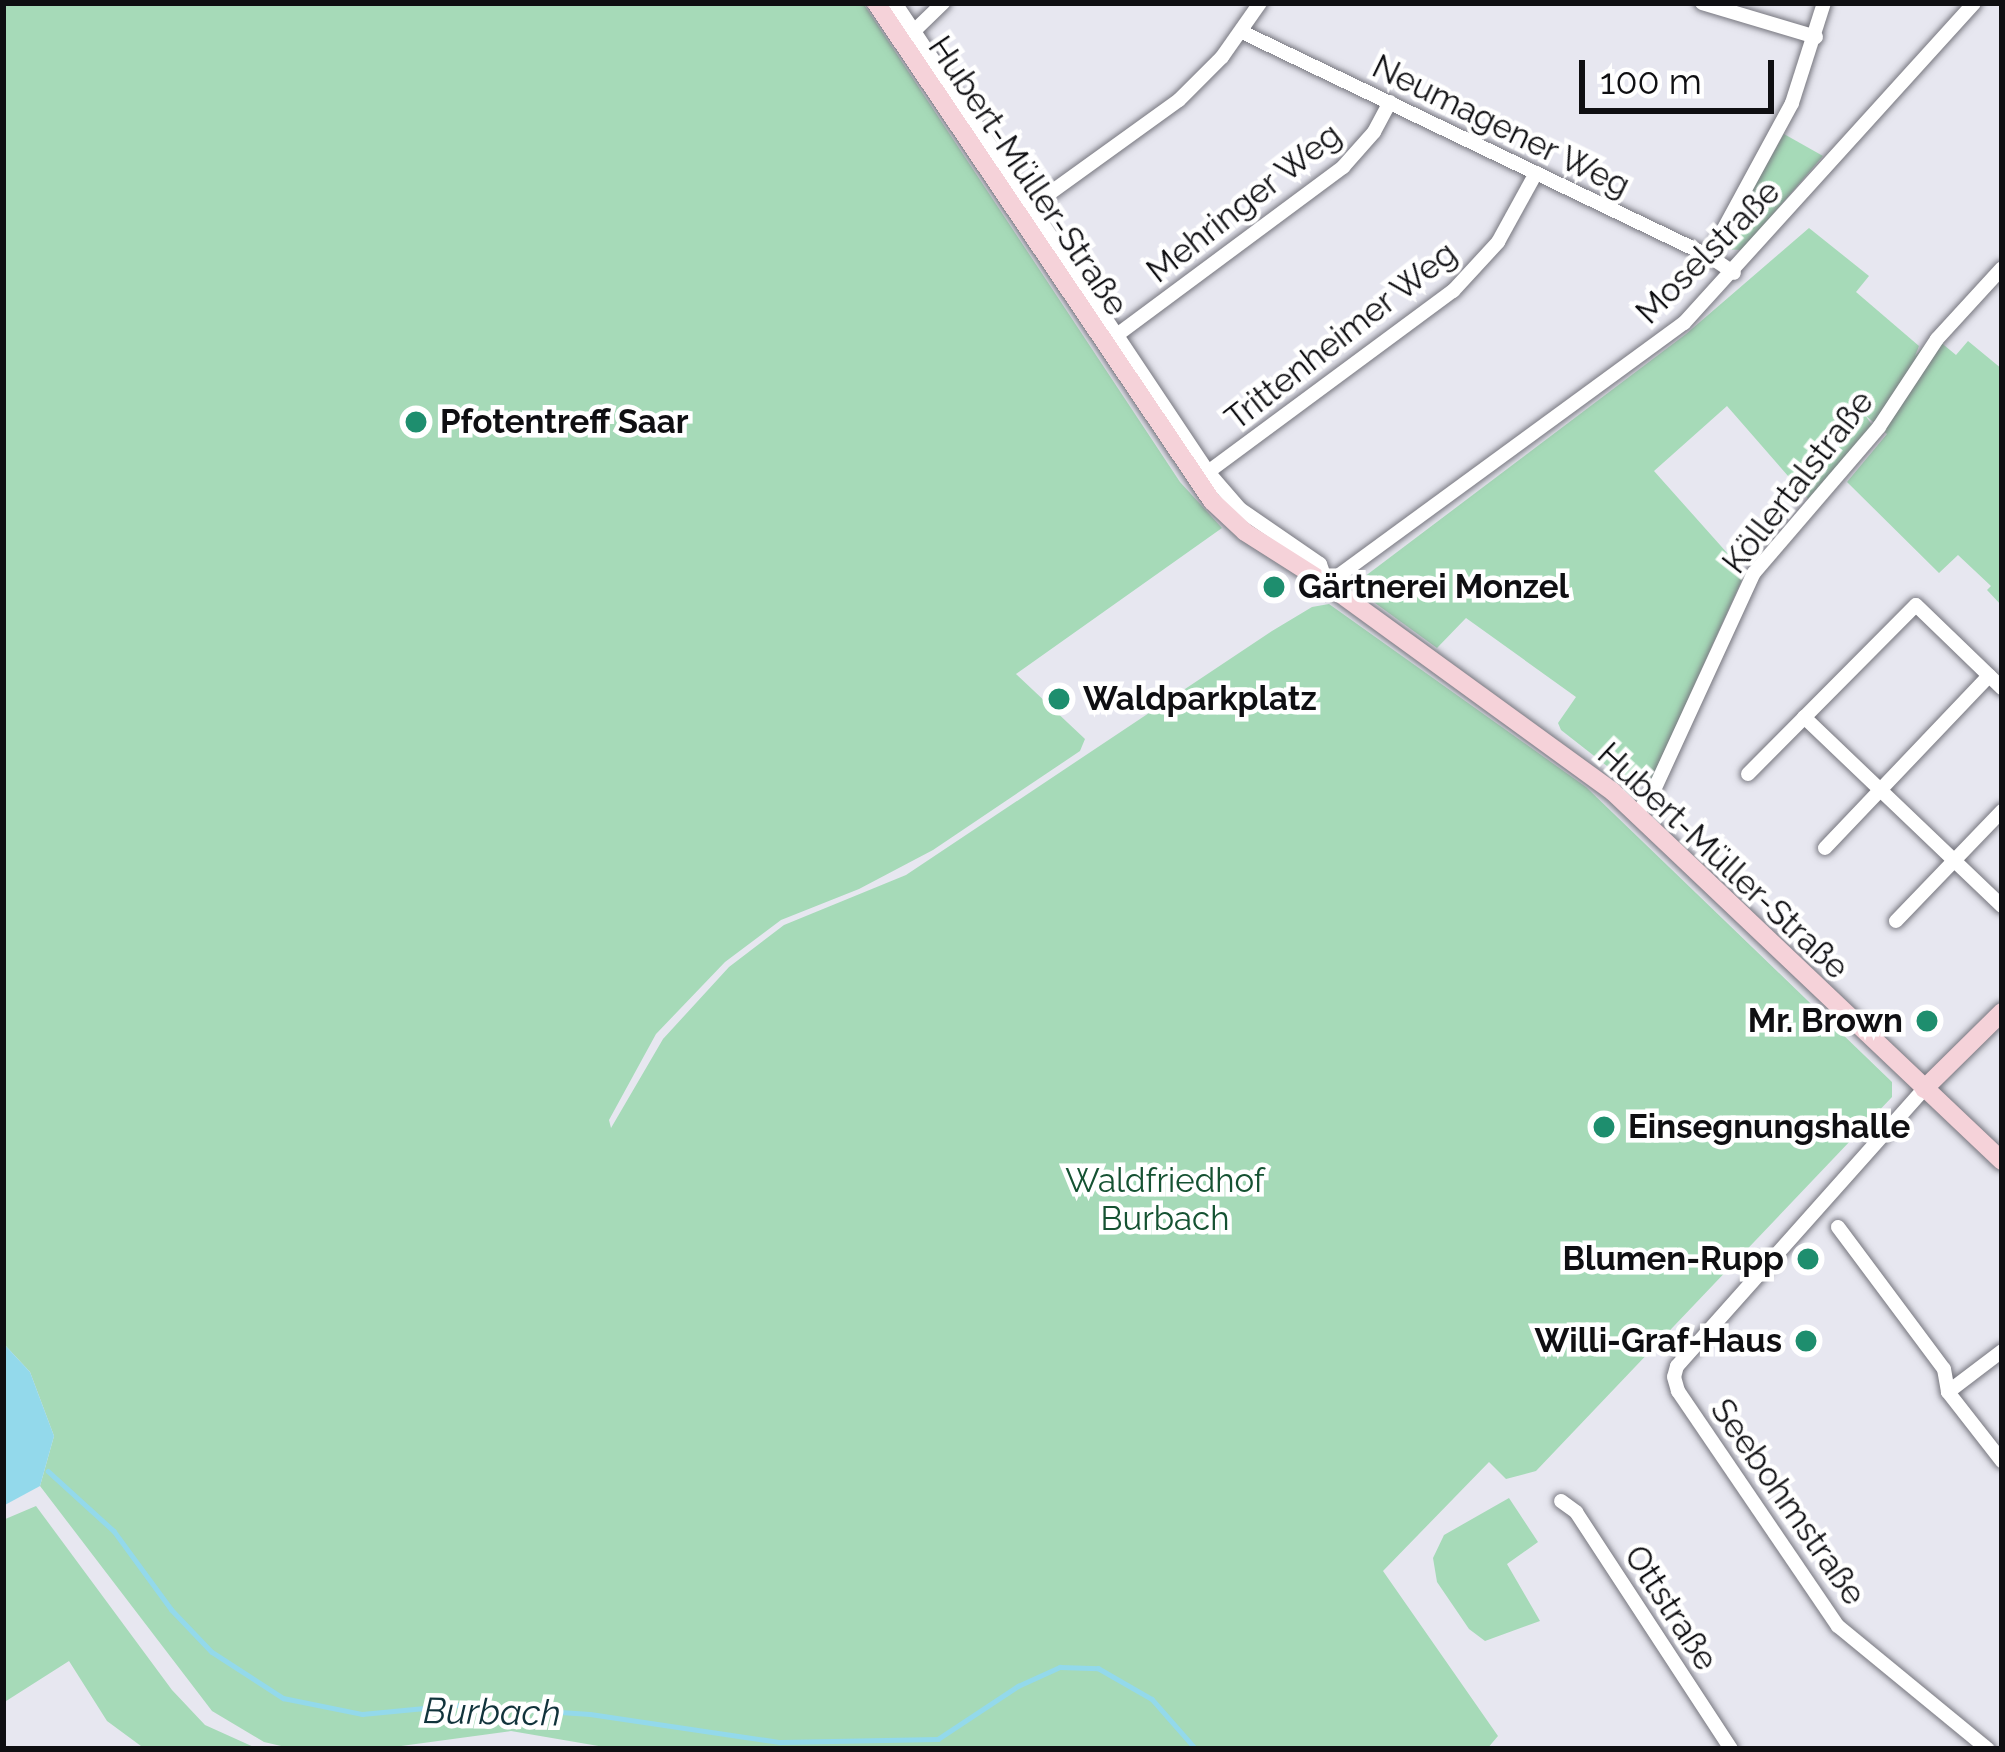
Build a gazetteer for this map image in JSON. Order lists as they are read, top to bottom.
{
  "streets": {
    "main road": ["Hubert-Müller-Straße"],
    "street": [
      "Neumagener Weg",
      "Mehringer Weg",
      "Moselstraße",
      "Trittenheimer Weg",
      "Köllertalstraße",
      "Seebohmstraße",
      "Ottstraße"
    ]
  },
  "crossings": [
    ["Neumagener Weg", "Mehringer Weg"],
    ["Neumagener Weg", "Moselstraße"],
    ["Neumagener Weg", "Trittenheimer Weg"],
    ["Hubert-Müller-Straße", "Mehringer Weg"],
    ["Hubert-Müller-Straße", "Moselstraße"],
    ["Hubert-Müller-Straße", "Trittenheimer Weg"],
    ["Hubert-Müller-Straße", "Köllertalstraße"],
    ["Hubert-Müller-Straße", "Seebohmstraße"]
  ],
  "water": ["Burbach"],
  "parks": ["Waldfriedhof Burbach"],
  "places": [
    "Pfotentreff Saar",
    "Gärtnerei Monzel",
    "Waldparkplatz",
    "Mr. Brown",
    "Einsegnungshalle",
    "Blumen-Rupp",
    "Willi-Graf-Haus"
  ],
  "scale_bar": "100 m"
}
